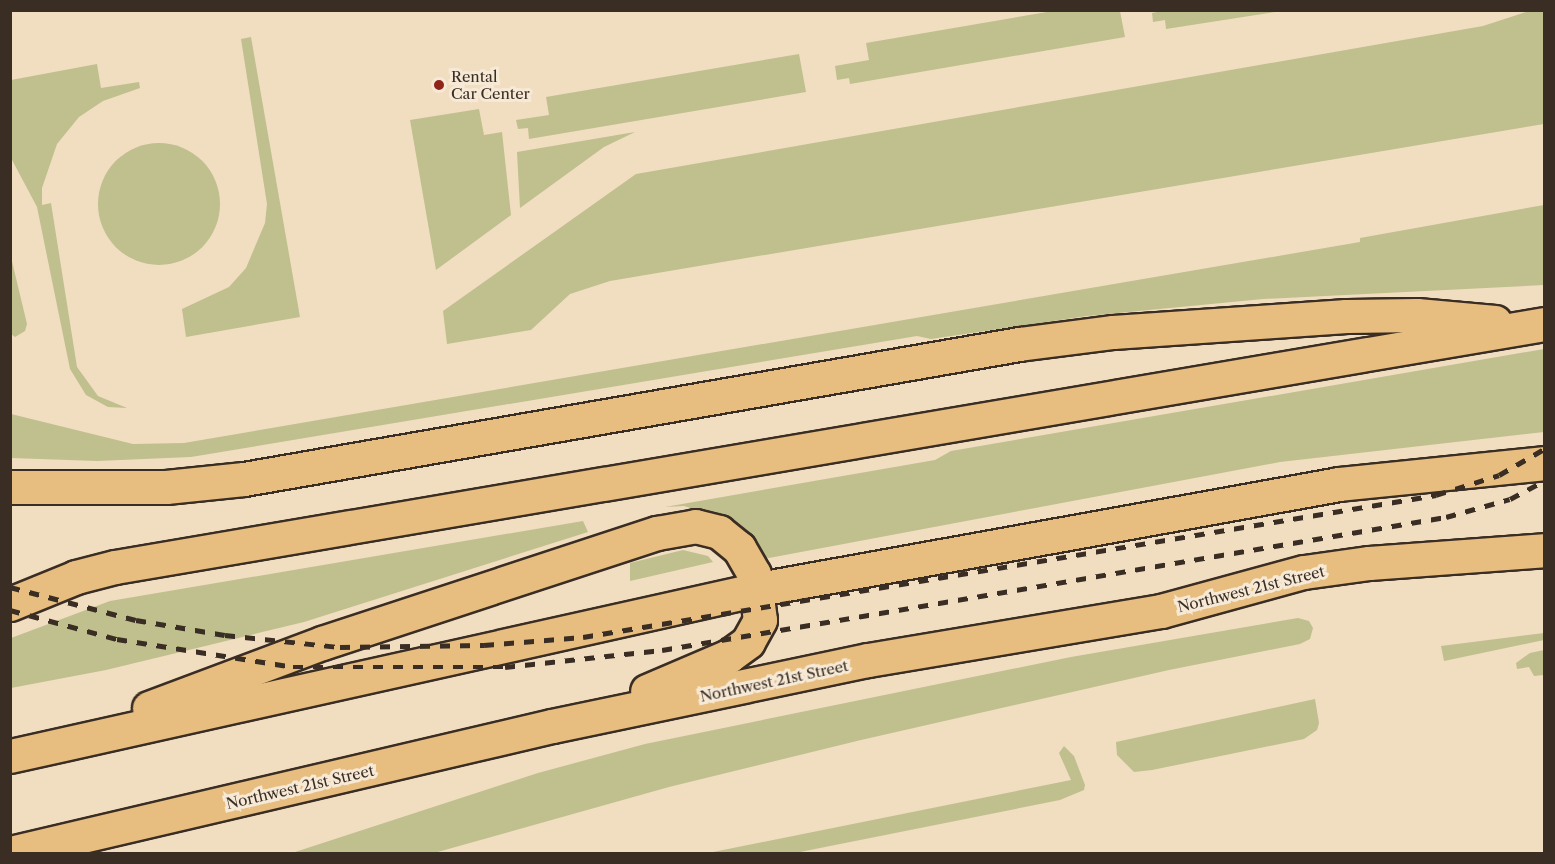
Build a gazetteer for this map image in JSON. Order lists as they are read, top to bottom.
{
  "streets": {
    "main road": ["Northwest 21st Street"]
  },
  "places": ["Rental Car Center"]
}
